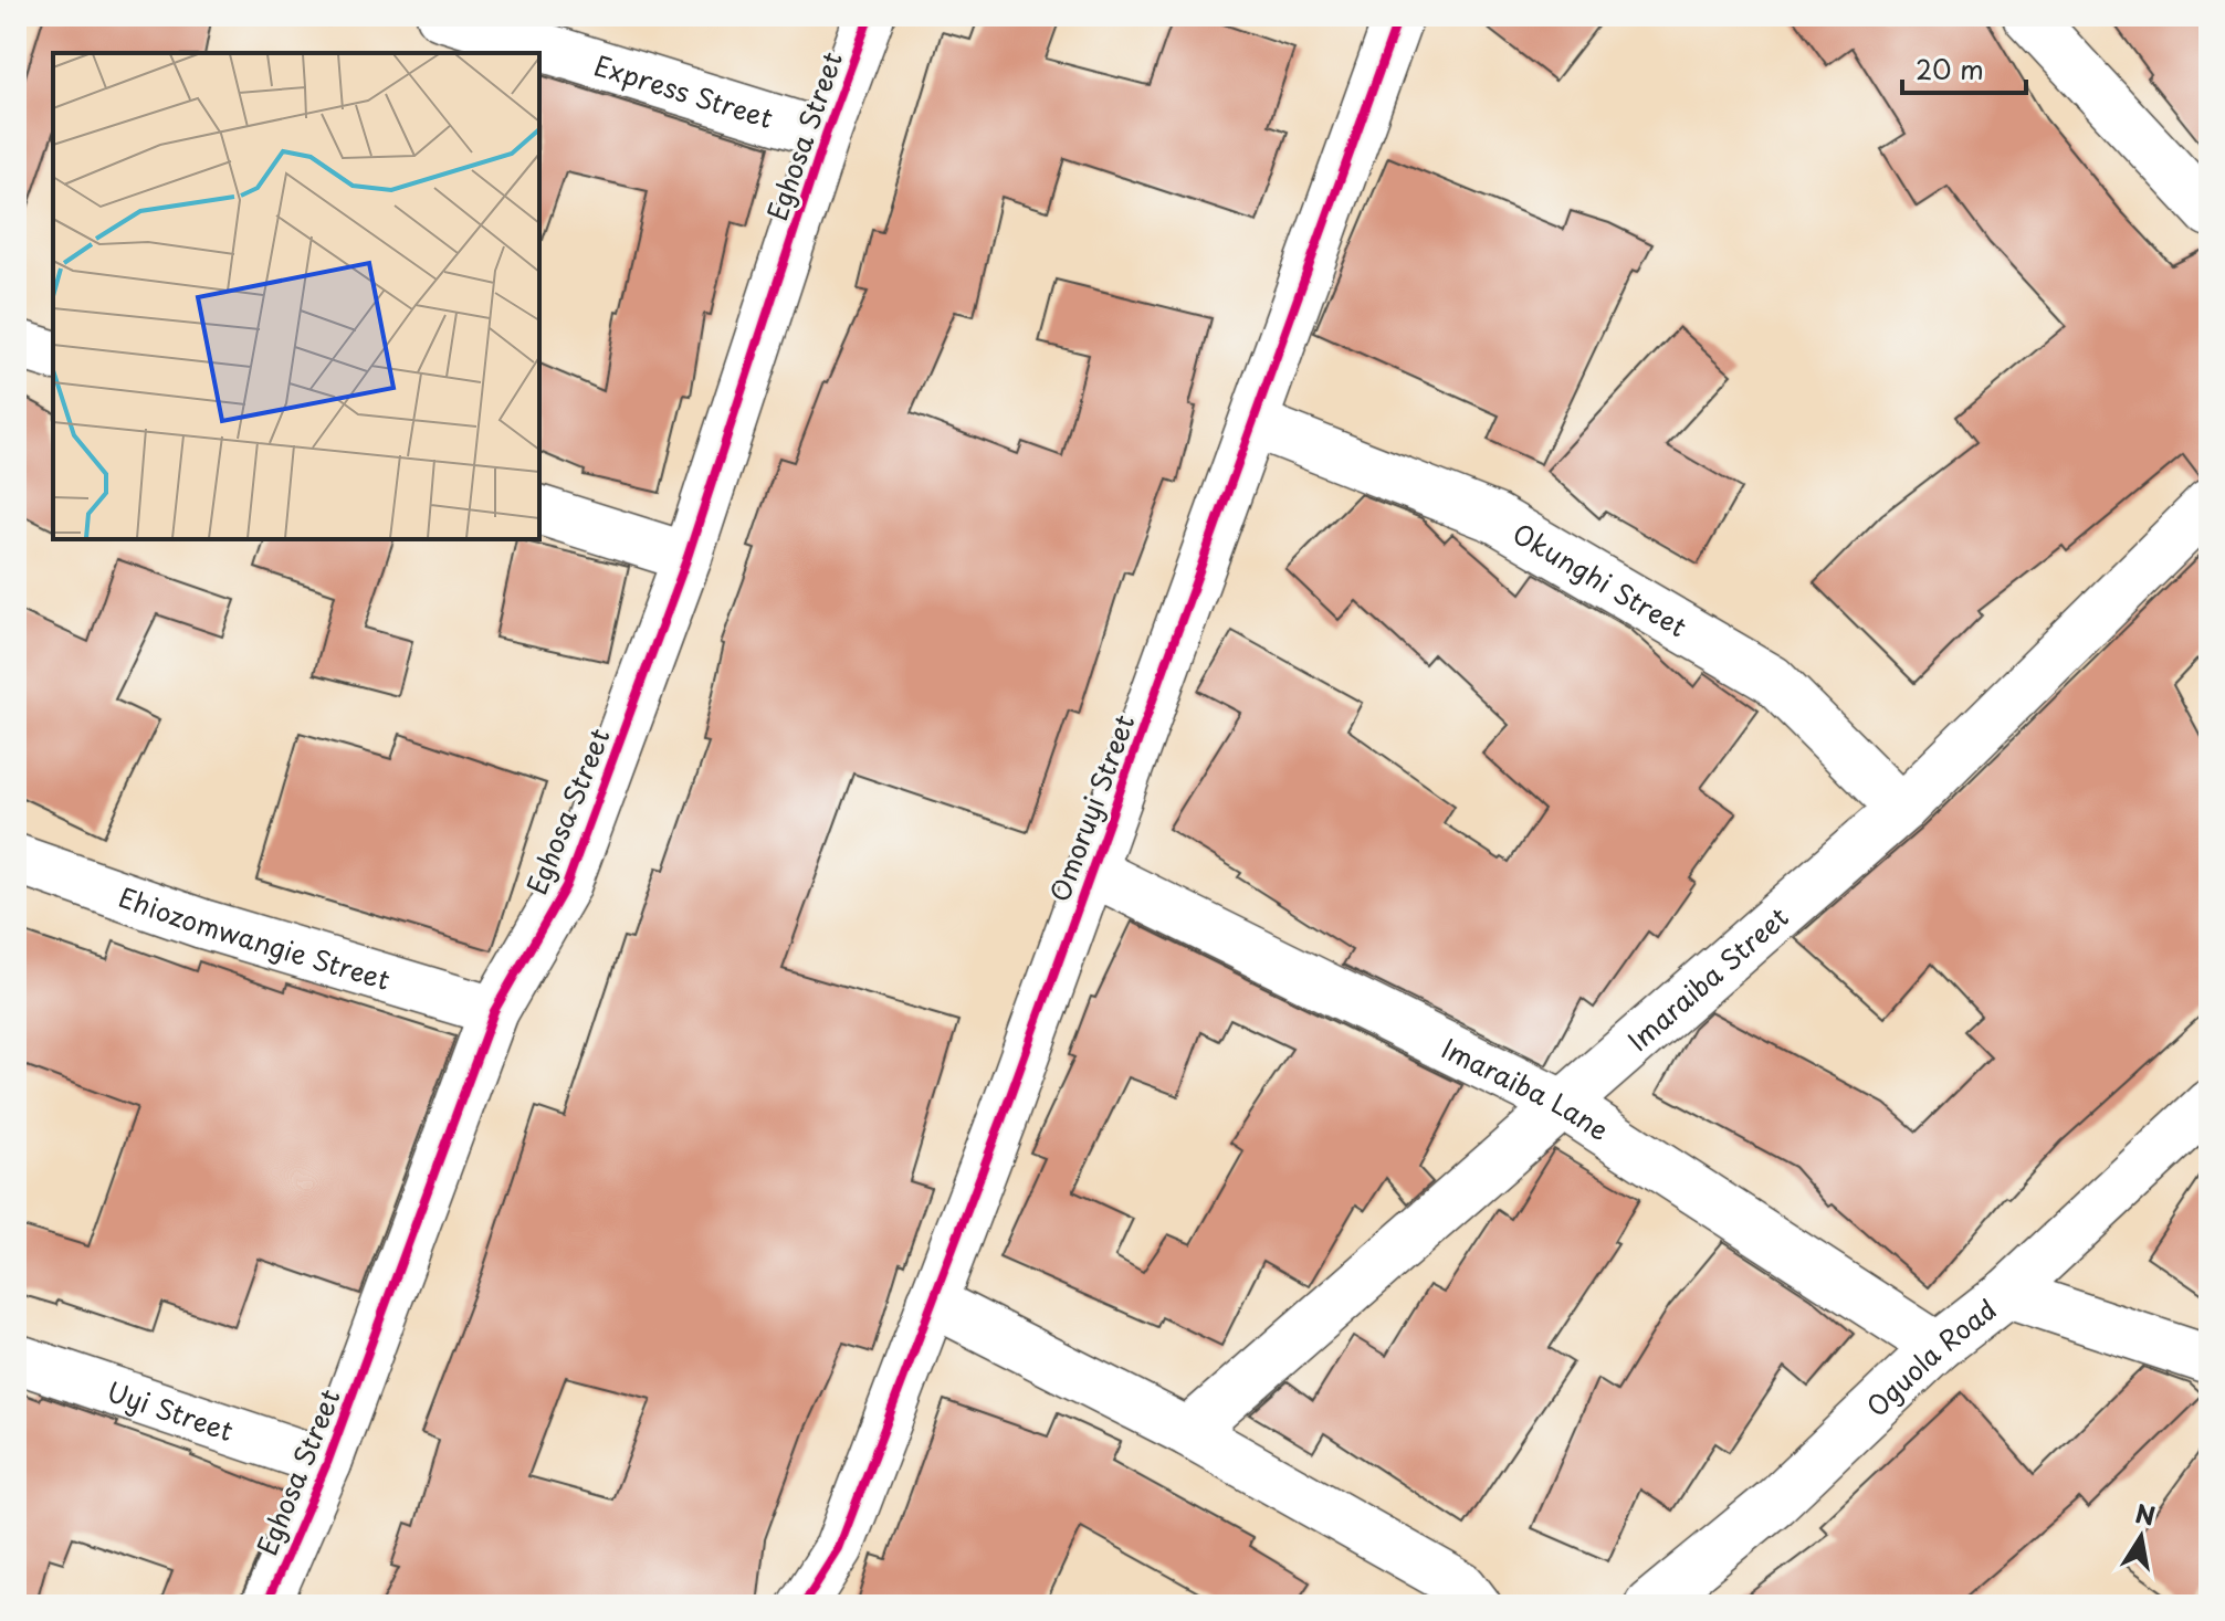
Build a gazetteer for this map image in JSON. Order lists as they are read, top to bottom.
{
  "streets": {
    "street": [
      "Express Street",
      "Eghosa Street",
      "Okunghi Street",
      "Omoruyi Street",
      "Ehiozomwangie Street",
      "Imaraiba Street",
      "Imaraiba Lane",
      "Oguola Road",
      "Uyi Street"
    ]
  },
  "crossings": [
    ["Express Street", "Eghosa Street"],
    ["Eghosa Street", "Ehiozomwangie Street"],
    ["Eghosa Street", "Uyi Street"],
    ["Okunghi Street", "Omoruyi Street"],
    ["Okunghi Street", "Imaraiba Street"],
    ["Omoruyi Street", "Imaraiba Lane"],
    ["Imaraiba Street", "Imaraiba Lane"],
    ["Imaraiba Lane", "Oguola Road"]
  ],
  "scale_bar": "20 m",
  "north": "top"
}
